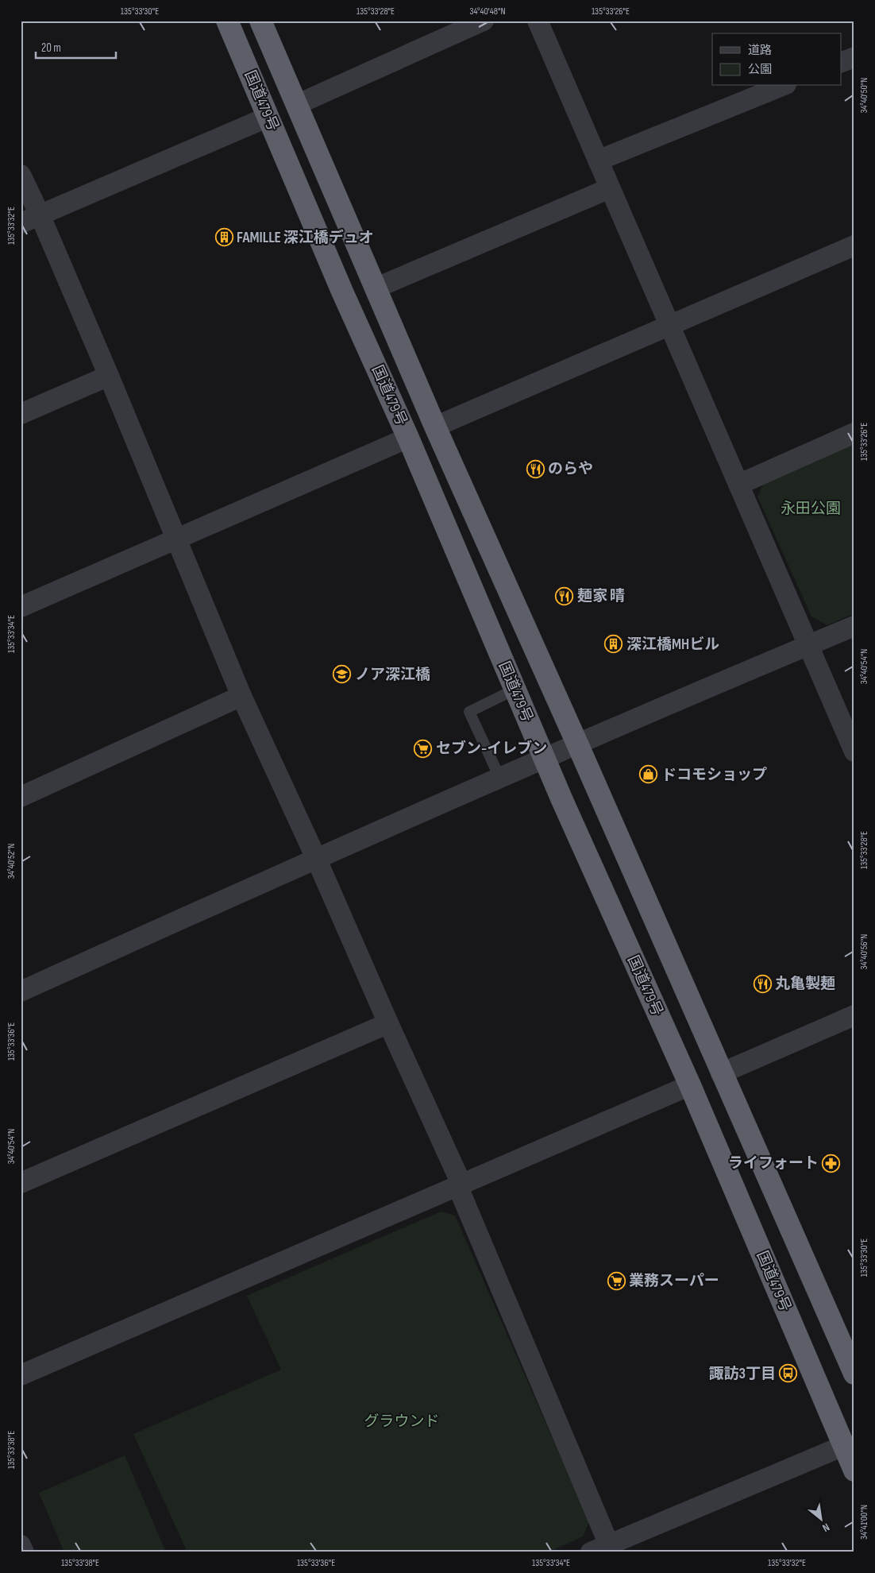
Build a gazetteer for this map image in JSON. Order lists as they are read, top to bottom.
{
  "streets": {
    "highway": ["国道479号"]
  },
  "parks": ["永田公園", "グラウンド"],
  "places": {
    "building": ["FAMILLE 深江橋デュオ", "深江橋MHビル"],
    "restaurant": ["のらや", "麺家 晴", "丸亀製麺"],
    "school or university": ["ノア深江橋"],
    "supermarket": ["セブン-イレブン", "業務スーパー"],
    "shop": ["ドコモショップ"],
    "pharmacy": ["ライフォート"],
    "bus stop": ["諏訪3丁目"]
  },
  "legend": ["道路", "公園"],
  "scale_bar": "20 m",
  "north": "bottom right",
  "coordinates": [
    "135°33'30\"E",
    "135°33'28\"E",
    "34°40'48\"N",
    "135°33'26\"E",
    "34°40'50\"N",
    "135°33'32\"E",
    "135°33'34\"E",
    "34°40'54\"N",
    "34°40'52\"N",
    "34°40'56\"N",
    "135°33'36\"E",
    "135°33'38\"E",
    "34°41'00\"N"
  ]
}
